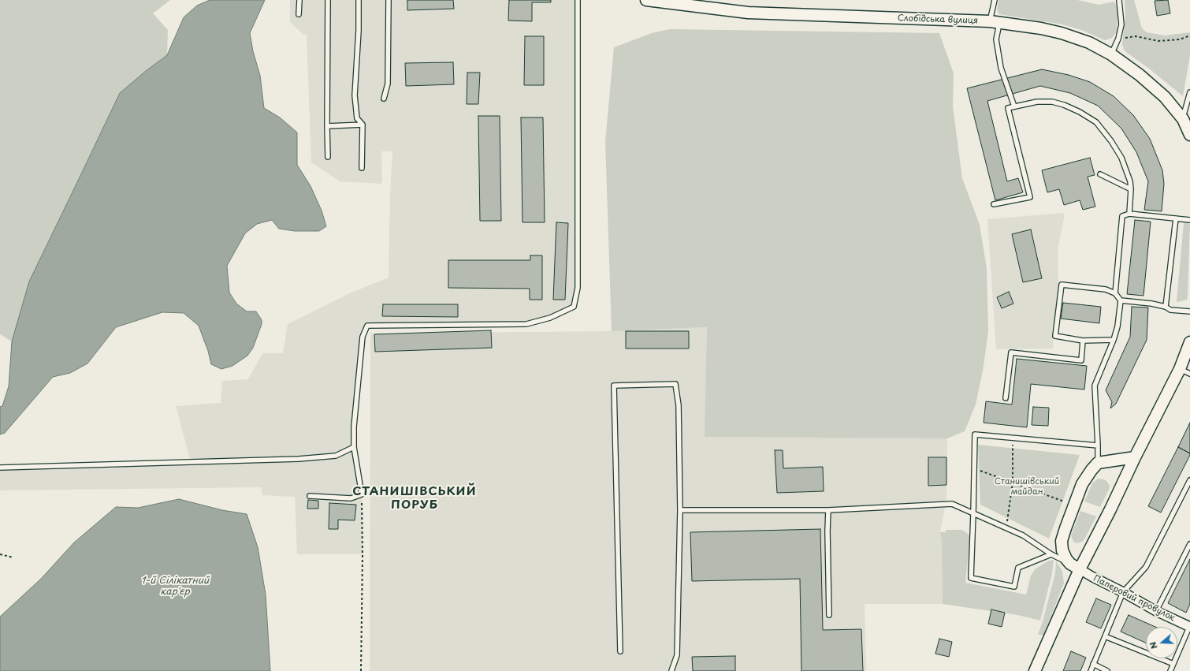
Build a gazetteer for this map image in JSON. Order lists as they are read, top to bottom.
{
  "streets": {
    "street": ["Слобідська вулиця", "Паперовий провулок"]
  },
  "districts": ["СТАНИШІВСЬКИЙ ПОРУБ"],
  "water": ["1-й Сілікатний кар'єр"],
  "parks": ["Станишівський майдан"],
  "north": "left"
}
